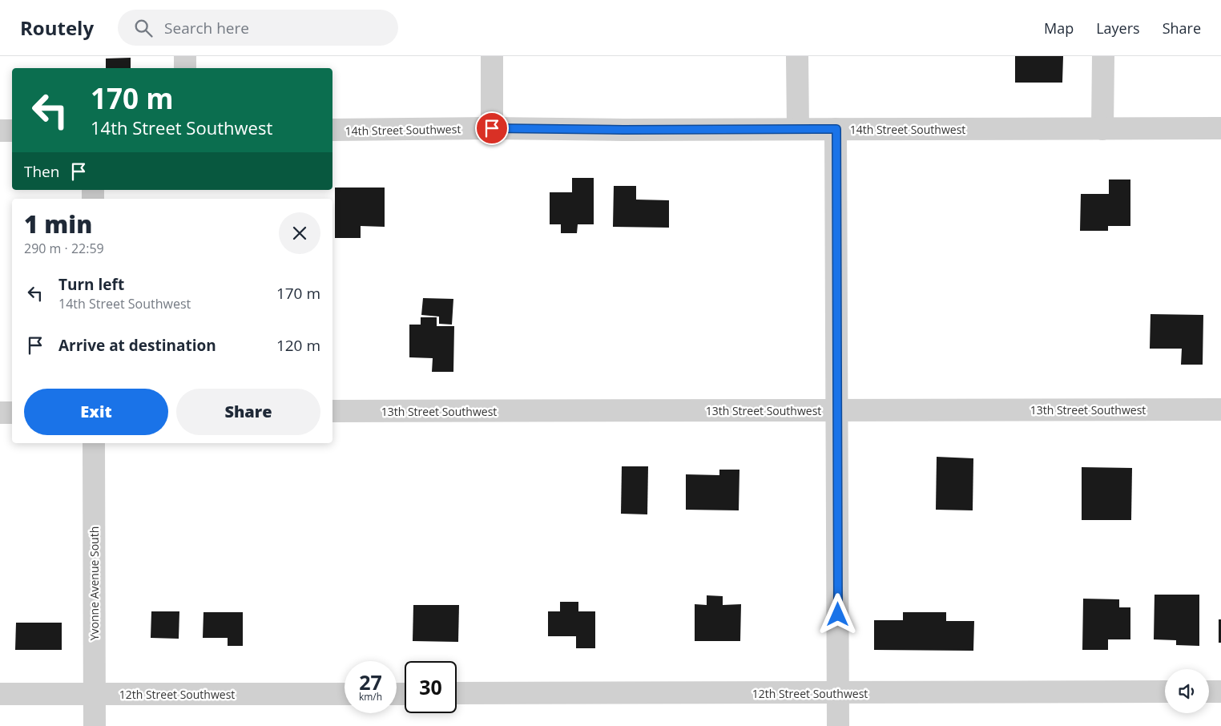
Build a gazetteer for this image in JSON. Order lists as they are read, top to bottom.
{
  "streets": {
    "street": [
      "14th Street Southwest",
      "13th Street Southwest",
      "Yvonne Avenue South",
      "12th Street Southwest"
    ]
  },
  "crossings": [
    ["Yvonne Avenue South", "12th Street Southwest"]
  ],
  "page": {
    "header": "Routely",
    "search": "Search here",
    "nav": ["Map", "Layers", "Share"],
    "turn": ["170 m", "14th Street Southwest"],
    "then": "Then",
    "heading": ["1 min", "290 m · 22:59"],
    "list": [
      {
        "name": "Turn left",
        "note": "14th Street Southwest",
        "value": "170 m"
      },
      {
        "name": "Arrive at destination",
        "value": "120 m"
      }
    ],
    "buttons": ["Exit", "Share"],
    "speed": "27 km/h",
    "limit": "30"
  }
}
